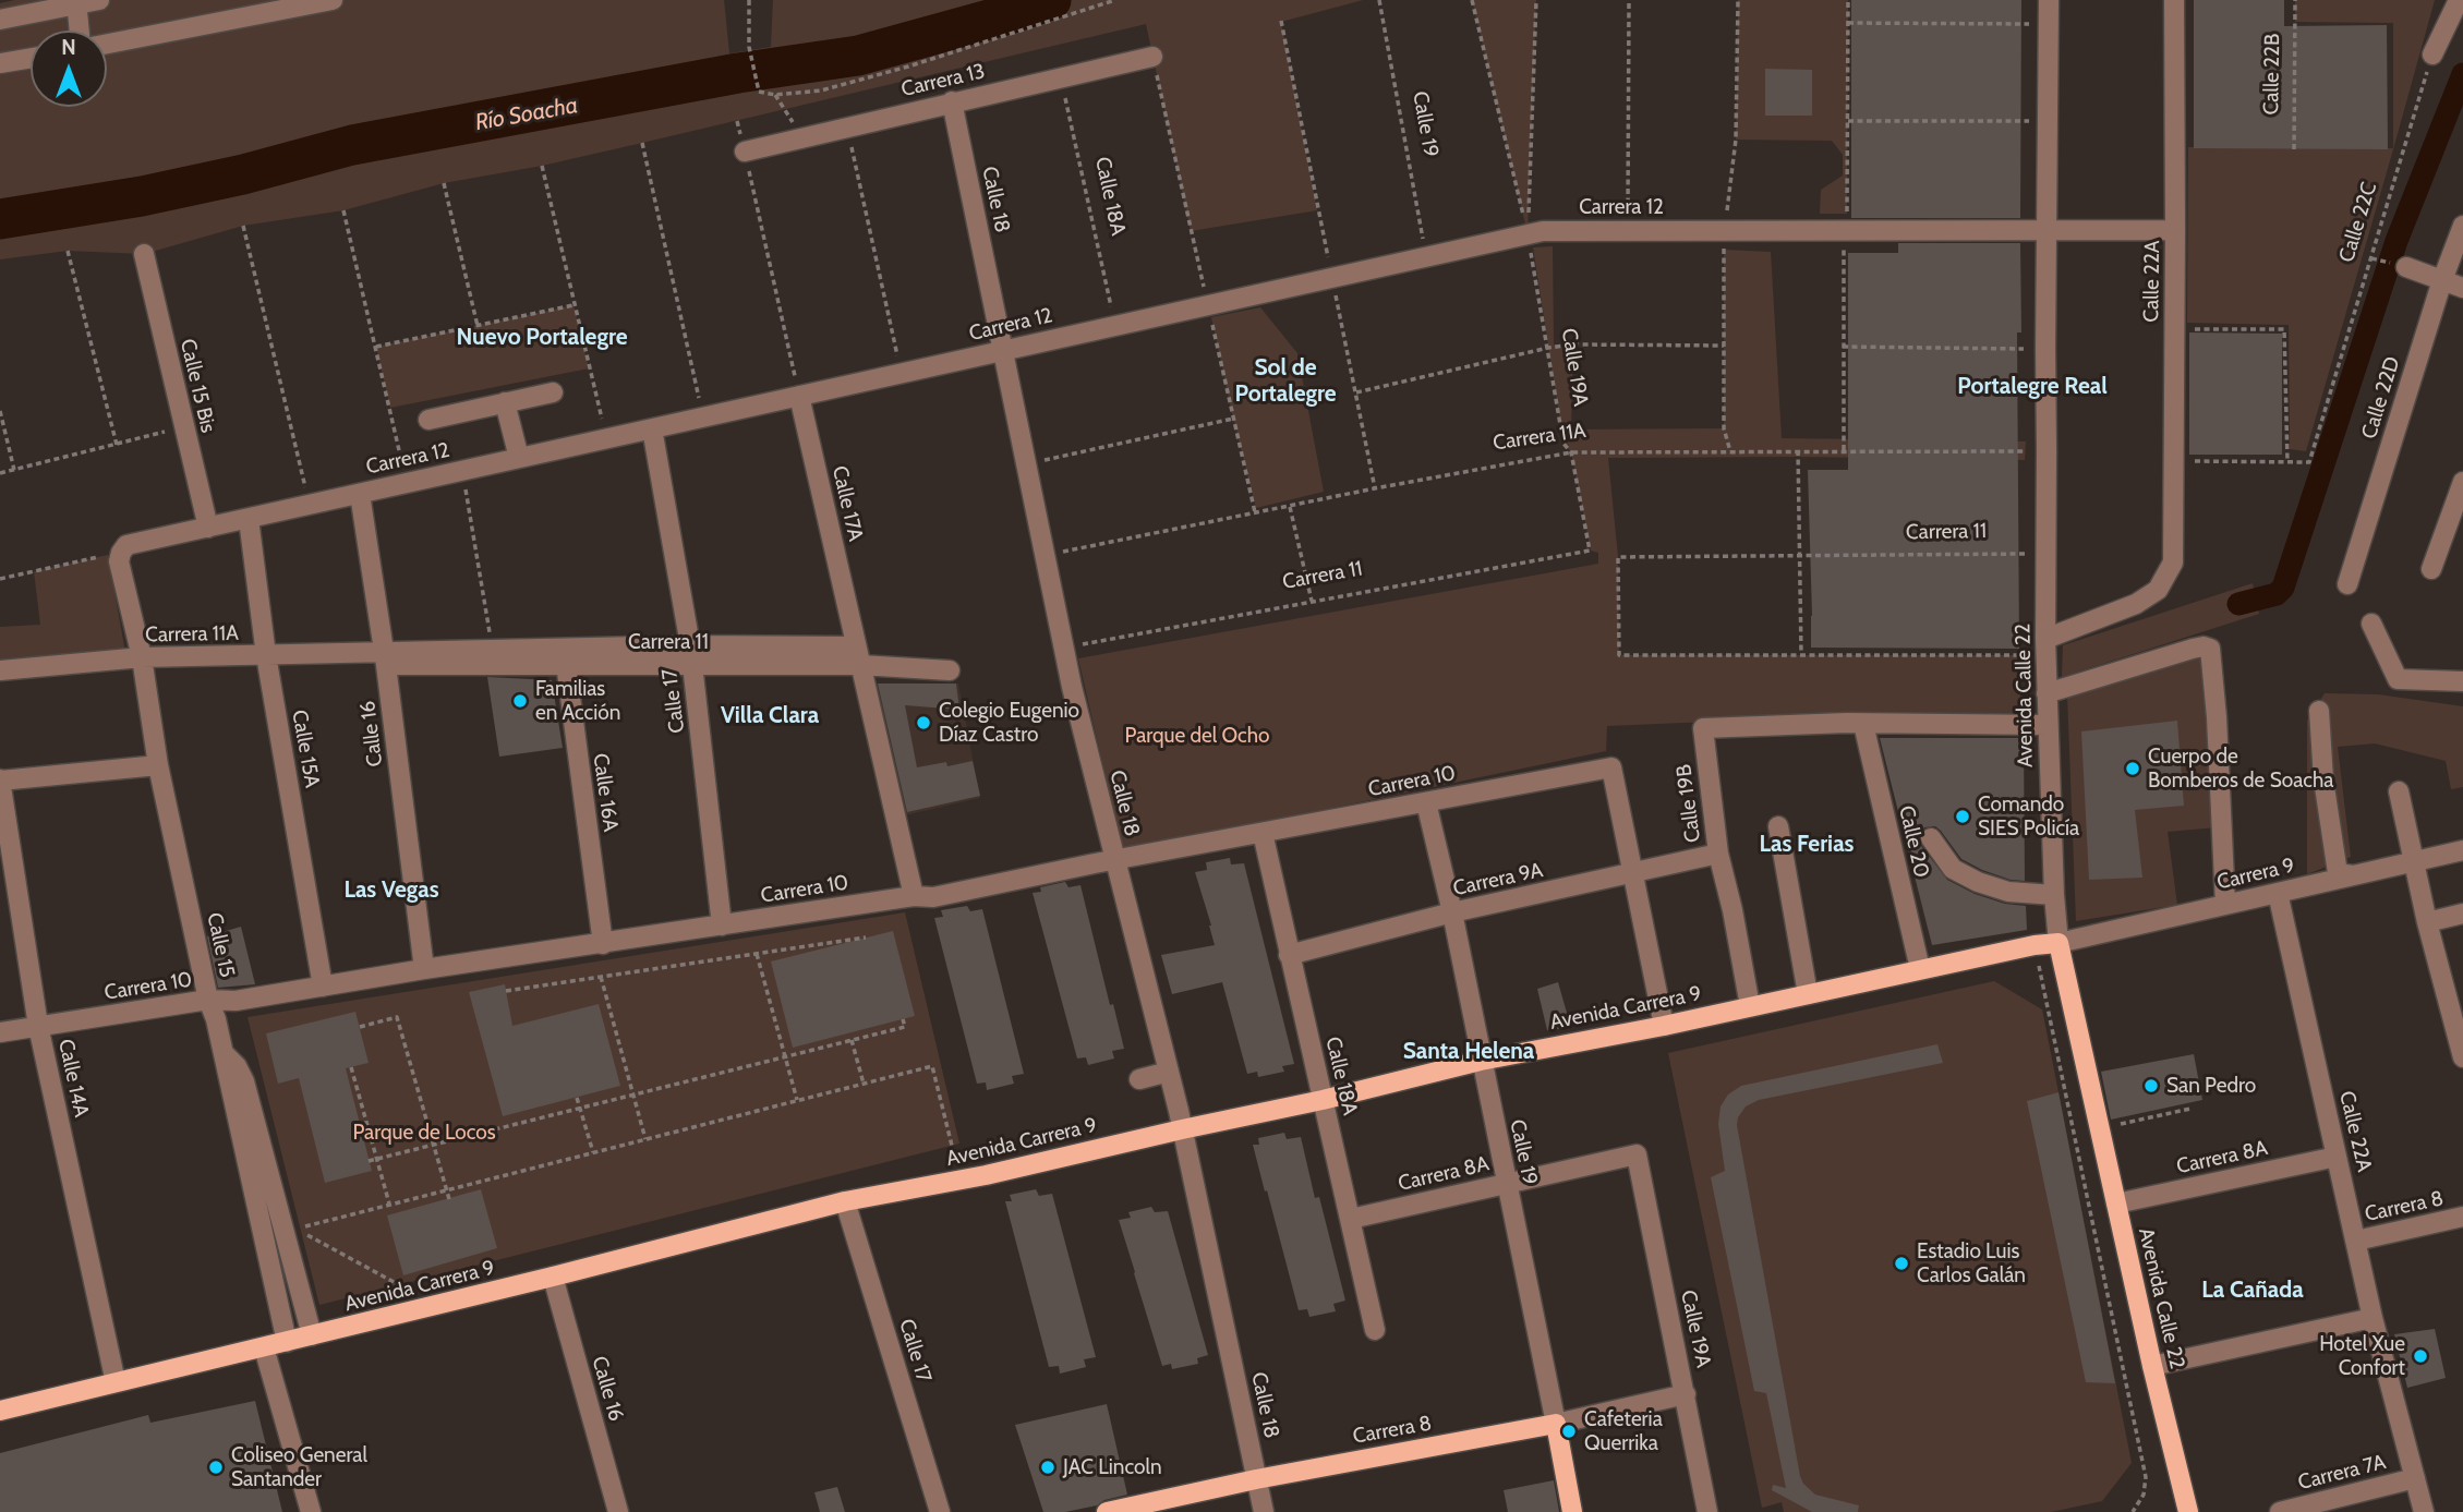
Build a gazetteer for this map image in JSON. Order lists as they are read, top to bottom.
{
  "streets": {
    "main road": [
      "Calle 19",
      "Avenida Calle 22",
      "Avenida Carrera 9",
      "Carrera 8"
    ],
    "street": [
      "Carrera 13",
      "Calle 18A",
      "Calle 18",
      "Carrera 12",
      "Calle 22A",
      "Calle 19A",
      "Calle 15 Bis",
      "Calle 22D",
      "Carrera 11A",
      "Calle 17A",
      "Carrera 11",
      "Calle 17",
      "Calle 16",
      "Calle 15A",
      "Carrera 10",
      "Calle 16A",
      "Calle 19B",
      "Calle 20",
      "Carrera 9",
      "Carrera 9A",
      "Calle 15",
      "Calle 14A",
      "Carrera 8A",
      "Carrera 7A"
    ],
    "path": ["Calle 22B", "Calle 22C"]
  },
  "crossings": [
    ["Carrera 13", "Calle 18A"],
    ["Carrera 13", "Calle 18"],
    ["Calle 19", "Carrera 12"],
    ["Calle 19", "Carrera 10"],
    ["Calle 19", "Carrera 9A"],
    ["Calle 19", "Avenida Carrera 9"],
    ["Calle 19", "Carrera 8A"],
    ["Calle 19", "Carrera 8"],
    ["Calle 18A", "Carrera 12"],
    ["Calle 18A", "Carrera 10"],
    ["Calle 18A", "Carrera 9A"],
    ["Calle 18A", "Avenida Carrera 9"],
    ["Calle 18A", "Carrera 8A"],
    ["Calle 18", "Carrera 12"],
    ["Calle 18", "Carrera 11A"],
    ["Calle 18", "Carrera 11"],
    ["Calle 18", "Carrera 10"],
    ["Calle 18", "Avenida Carrera 9"],
    ["Calle 18", "Carrera 8"],
    ["Carrera 12", "Calle 22A"],
    ["Carrera 12", "Calle 19A"],
    ["Carrera 12", "Calle 15 Bis"],
    ["Carrera 12", "Calle 17A"],
    ["Carrera 12", "Avenida Calle 22"],
    ["Carrera 12", "Calle 17"],
    ["Carrera 12", "Calle 16"],
    ["Carrera 12", "Calle 15A"],
    ["Carrera 12", "Calle 15"],
    ["Calle 22A", "Avenida Calle 22"],
    ["Calle 22A", "Carrera 9"],
    ["Calle 22A", "Carrera 8A"],
    ["Calle 22A", "Carrera 8"],
    ["Calle 22A", "Carrera 7A"],
    ["Calle 19A", "Carrera 11A"],
    ["Calle 19A", "Carrera 11"],
    ["Calle 19A", "Carrera 8A"],
    ["Calle 19A", "Carrera 8"],
    ["Carrera 11A", "Carrera 11"],
    ["Carrera 11A", "Avenida Calle 22"],
    ["Carrera 11A", "Calle 16"],
    ["Carrera 11A", "Calle 15A"],
    ["Carrera 11A", "Calle 15"],
    ["Calle 17A", "Carrera 11"],
    ["Calle 17A", "Carrera 10"],
    ["Carrera 11", "Avenida Calle 22"],
    ["Carrera 11", "Calle 17"],
    ["Carrera 11", "Calle 16"],
    ["Carrera 11", "Calle 16A"],
    ["Avenida Calle 22", "Carrera 9"],
    ["Avenida Calle 22", "Avenida Carrera 9"],
    ["Avenida Calle 22", "Carrera 8A"],
    ["Calle 17", "Carrera 10"],
    ["Calle 17", "Avenida Carrera 9"],
    ["Calle 16", "Carrera 10"],
    ["Calle 16", "Avenida Carrera 9"],
    ["Calle 15A", "Carrera 10"],
    ["Carrera 10", "Calle 16A"],
    ["Carrera 10", "Carrera 9A"],
    ["Carrera 10", "Calle 15"],
    ["Carrera 10", "Calle 14A"],
    ["Calle 19B", "Calle 20"],
    ["Calle 19B", "Carrera 9A"],
    ["Calle 19B", "Avenida Carrera 9"],
    ["Calle 20", "Avenida Carrera 9"],
    ["Carrera 9", "Avenida Carrera 9"],
    ["Calle 15", "Avenida Carrera 9"],
    ["Avenida Carrera 9", "Calle 14A"]
  ],
  "districts": [
    "Nuevo Portalegre",
    "Sol de Portalegre",
    "Portalegre Real",
    "Villa Clara",
    "Las Ferias",
    "Las Vegas",
    "Santa Helena",
    "La Cañada"
  ],
  "water": ["Río Soacha"],
  "parks": ["Parque del Ocho", "Parque de Locos"],
  "places": [
    "Familias en Acción",
    "Colegio Eugenio Díaz Castro",
    "Cuerpo de Bomberos de Soacha",
    "Comando SIES Policía",
    "San Pedro",
    "Estadio Luis Carlos Galán",
    "Hotel Xue Confort",
    "Cafeteria Querrika",
    "Coliseo General Santander",
    "JAC Lincoln"
  ],
  "north": "top"
}
